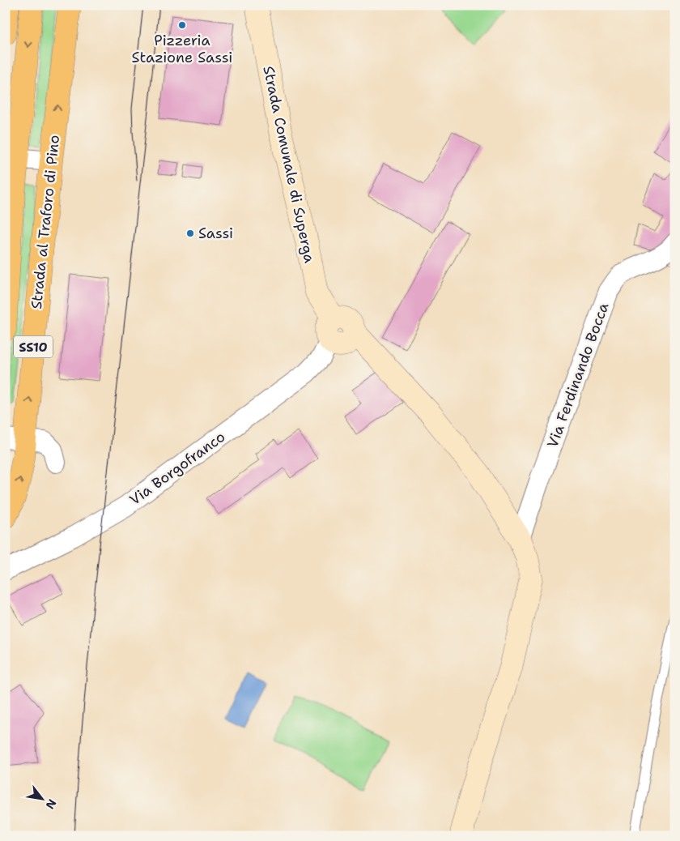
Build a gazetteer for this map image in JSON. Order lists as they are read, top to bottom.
{
  "streets": {
    "main road": ["Strada al Traforo di Pino", "SS10"],
    "street": ["Strada Comunale di Superga", "Via Ferdinando Bocca", "Via Borgofranco"]
  },
  "crossings": [
    ["Strada Comunale di Superga", "Via Borgofranco"]
  ],
  "places": ["Pizzeria Stazione Sassi", "Sassi"],
  "north": "bottom right"
}
